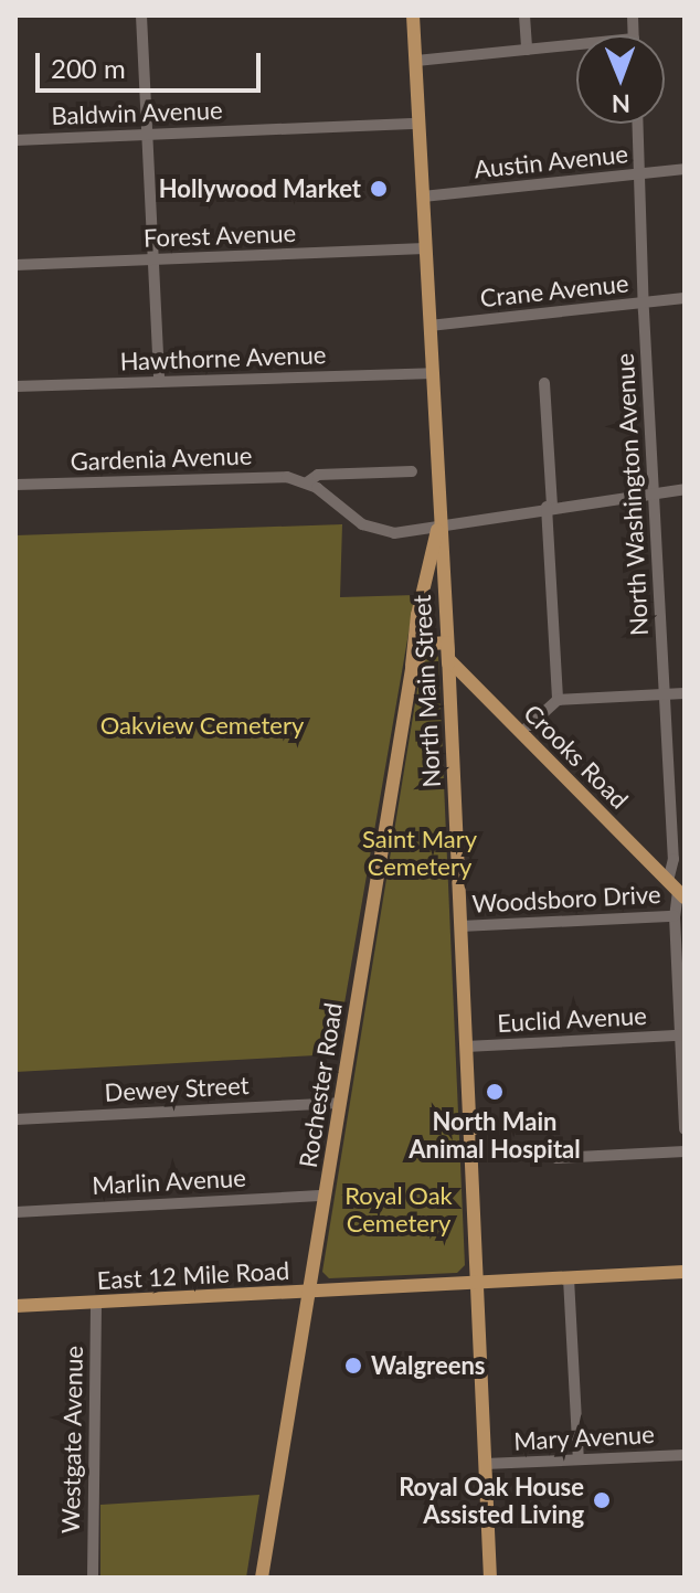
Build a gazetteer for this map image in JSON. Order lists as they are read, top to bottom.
{
  "streets": {
    "main road": [
      "North Main Street",
      "Crooks Road",
      "Rochester Road",
      "East 12 Mile Road"
    ],
    "street": [
      "Baldwin Avenue",
      "Austin Avenue",
      "Forest Avenue",
      "Crane Avenue",
      "Hawthorne Avenue",
      "Gardenia Avenue",
      "North Washington Avenue",
      "Woodsboro Drive",
      "Euclid Avenue",
      "Dewey Street",
      "Marlin Avenue",
      "Mary Avenue",
      "Westgate Avenue"
    ]
  },
  "crossings": [
    ["Baldwin Avenue", "North Main Street"],
    ["Austin Avenue", "North Washington Avenue"],
    ["Austin Avenue", "North Main Street"],
    ["Forest Avenue", "North Main Street"],
    ["Crane Avenue", "North Washington Avenue"],
    ["Crane Avenue", "North Main Street"],
    ["Hawthorne Avenue", "North Main Street"],
    ["Gardenia Avenue", "North Washington Avenue"],
    ["Gardenia Avenue", "North Main Street"],
    ["Gardenia Avenue", "Rochester Road"],
    ["North Washington Avenue", "Crooks Road"],
    ["North Washington Avenue", "Woodsboro Drive"],
    ["North Washington Avenue", "Euclid Avenue"],
    ["North Main Street", "Crooks Road"],
    ["North Main Street", "Woodsboro Drive"],
    ["North Main Street", "Euclid Avenue"],
    ["North Main Street", "Rochester Road"],
    ["North Main Street", "East 12 Mile Road"],
    ["North Main Street", "Mary Avenue"],
    ["Rochester Road", "Dewey Street"],
    ["Rochester Road", "Marlin Avenue"],
    ["Rochester Road", "East 12 Mile Road"],
    ["East 12 Mile Road", "Westgate Avenue"]
  ],
  "parks": ["Oakview Cemetery", "Saint Mary Cemetery", "Royal Oak Cemetery"],
  "places": [
    "Hollywood Market",
    "North Main Animal Hospital",
    "Walgreens",
    "Royal Oak House Assisted Living"
  ],
  "scale_bar": "200 m",
  "north": "bottom"
}
